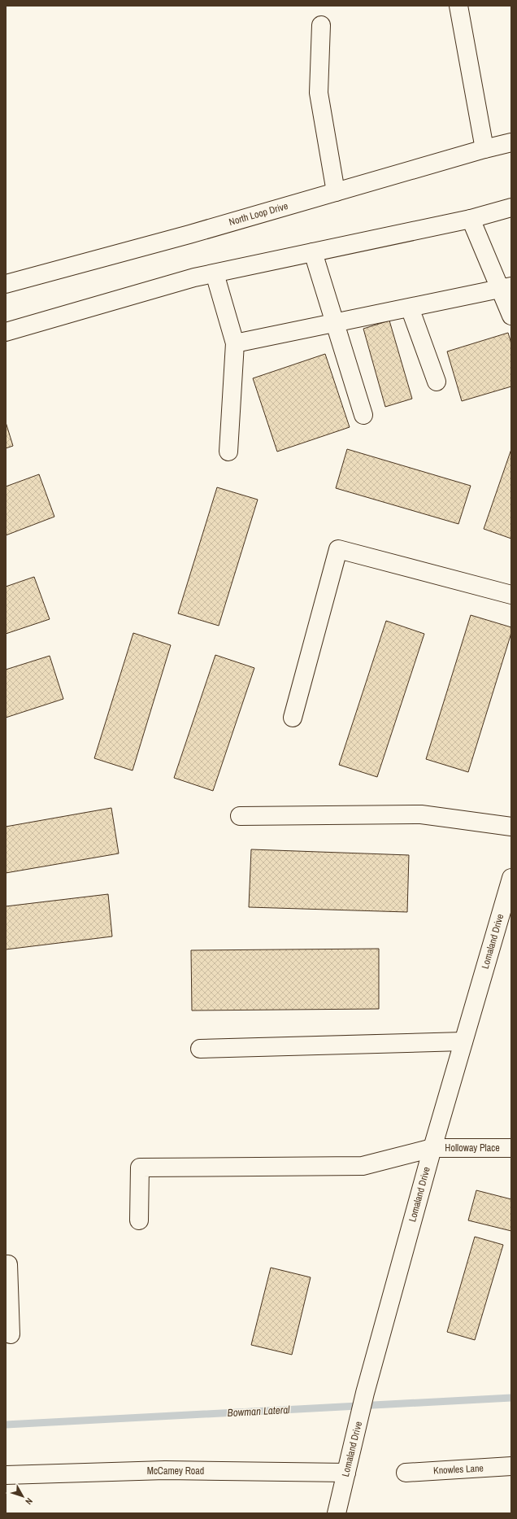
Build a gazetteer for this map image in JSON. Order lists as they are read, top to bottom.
{
  "streets": {
    "main road": [
      "North Loop Drive",
      "Lomaland Drive",
      "Holloway Place",
      "Knowles Lane",
      "McCamey Road"
    ]
  },
  "crossings": [
    ["Lomaland Drive", "Holloway Place"],
    ["Lomaland Drive", "McCamey Road"]
  ],
  "water": ["Bowman Lateral"],
  "north": "bottom right"
}
